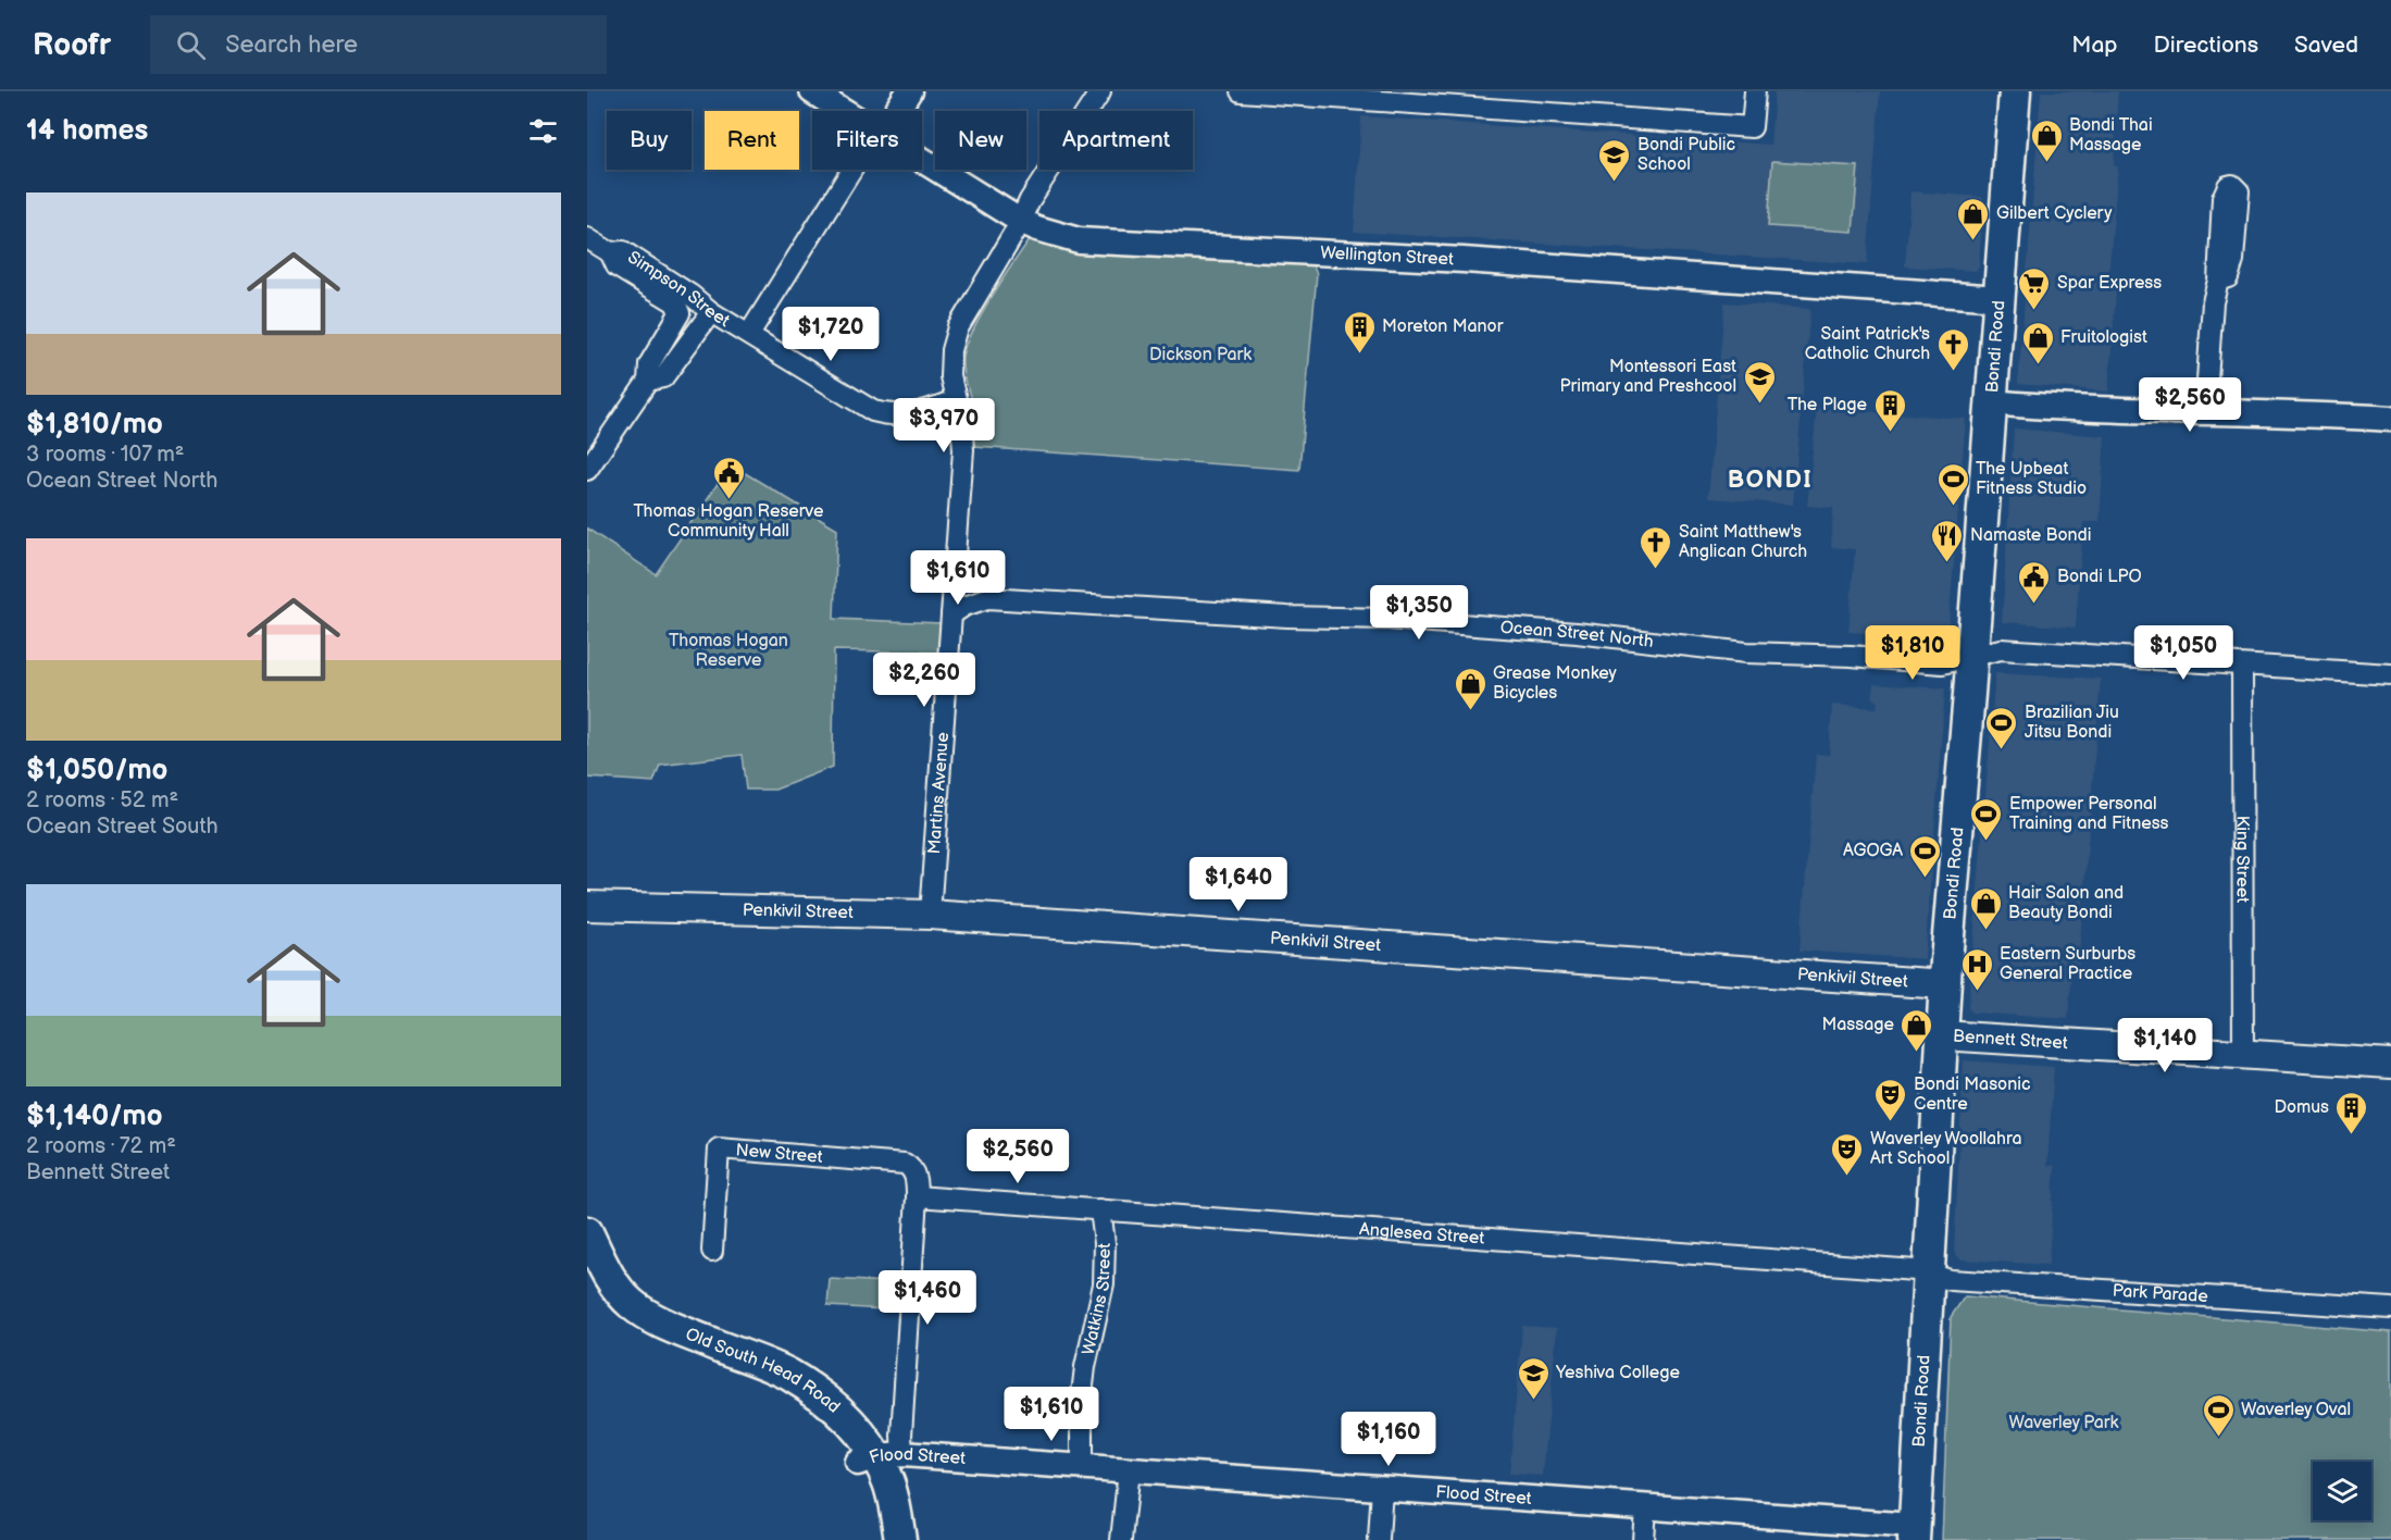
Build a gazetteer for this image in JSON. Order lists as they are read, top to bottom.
{
  "streets": {
    "main road": [
      "Bondi Road",
      "Penkivil Street",
      "Bennett Street",
      "Old South Head Road"
    ],
    "street": [
      "Wellington Street",
      "Simpson Street",
      "Ocean Street North",
      "Martins Avenue",
      "King Street",
      "New Street",
      "Anglesea Street",
      "Park Parade",
      "Watkins Street",
      "Flood Street"
    ]
  },
  "crossings": [
    ["Wellington Street", "Bondi Road"],
    ["Wellington Street", "Martins Avenue"],
    ["Simpson Street", "Martins Avenue"],
    ["Bondi Road", "Ocean Street North"],
    ["Bondi Road", "Penkivil Street"],
    ["Bondi Road", "Bennett Street"],
    ["Bondi Road", "Anglesea Street"],
    ["Bondi Road", "Park Parade"],
    ["Bondi Road", "Flood Street"],
    ["Ocean Street North", "Martins Avenue"],
    ["Ocean Street North", "King Street"],
    ["Martins Avenue", "Penkivil Street"],
    ["King Street", "Bennett Street"],
    ["New Street", "Anglesea Street"],
    ["Anglesea Street", "Park Parade"],
    ["Anglesea Street", "Watkins Street"],
    ["Watkins Street", "Flood Street"],
    ["Old South Head Road", "Flood Street"]
  ],
  "districts": ["BONDI"],
  "parks": ["Dickson Park", "Thomas Hogan Reserve", "Waverley Park"],
  "places": {
    "shop": [
      "Bondi Thai Massage",
      "Gilbert Cyclery",
      "Fruitologist",
      "Grease Monkey Bicycles",
      "Hair Salon and Beauty Bondi",
      "Massage"
    ],
    "school or university": ["Bondi Public School", "Montessori East Primary and Preshcool", "Yeshiva College"],
    "supermarket": ["Spar Express"],
    "building": ["Moreton Manor", "The Plage", "Domus"],
    "church": ["Saint Patrick's Catholic Church", "Saint Matthew's Anglican Church"],
    "public building": ["Thomas Hogan Reserve Community Hall", "Bondi LPO"],
    "sports": [
      "The Upbeat Fitness Studio",
      "Brazilian Jiu Jitsu Bondi",
      "Empower Personal Training and Fitness",
      "AGOGA",
      "Waverley Oval"
    ],
    "restaurant": ["Namaste Bondi"],
    "hospital": ["Eastern Surburbs General Practice"],
    "theatre": ["Bondi Masonic Centre", "Waverley Woollahra Art School"]
  },
  "page": {
    "header": "Roofr",
    "search": "Search here",
    "nav": ["Map", "Directions", "Saved"],
    "heading": "14 homes",
    "chip": [
      "Buy",
      "Rent",
      "Filters",
      "New",
      "Apartment"
    ],
    "list": [
      {
        "name": "$1,810/mo",
        "note": "3 rooms · 107 m² · Ocean Street North"
      },
      {
        "name": "$1,050/mo",
        "note": "2 rooms · 52 m² · Ocean Street South"
      },
      {
        "name": "$1,140/mo",
        "note": "2 rooms · 72 m² · Bennett Street"
      }
    ],
    "price": [
      "$1,720",
      "$2,560",
      "$3,970",
      "$1,610",
      "$1,350",
      "$1,810",
      "$1,050",
      "$2,260",
      "$1,640",
      "$1,140",
      "$2,560",
      "$1,460",
      "$1,610",
      "$1,160"
    ]
  }
}
